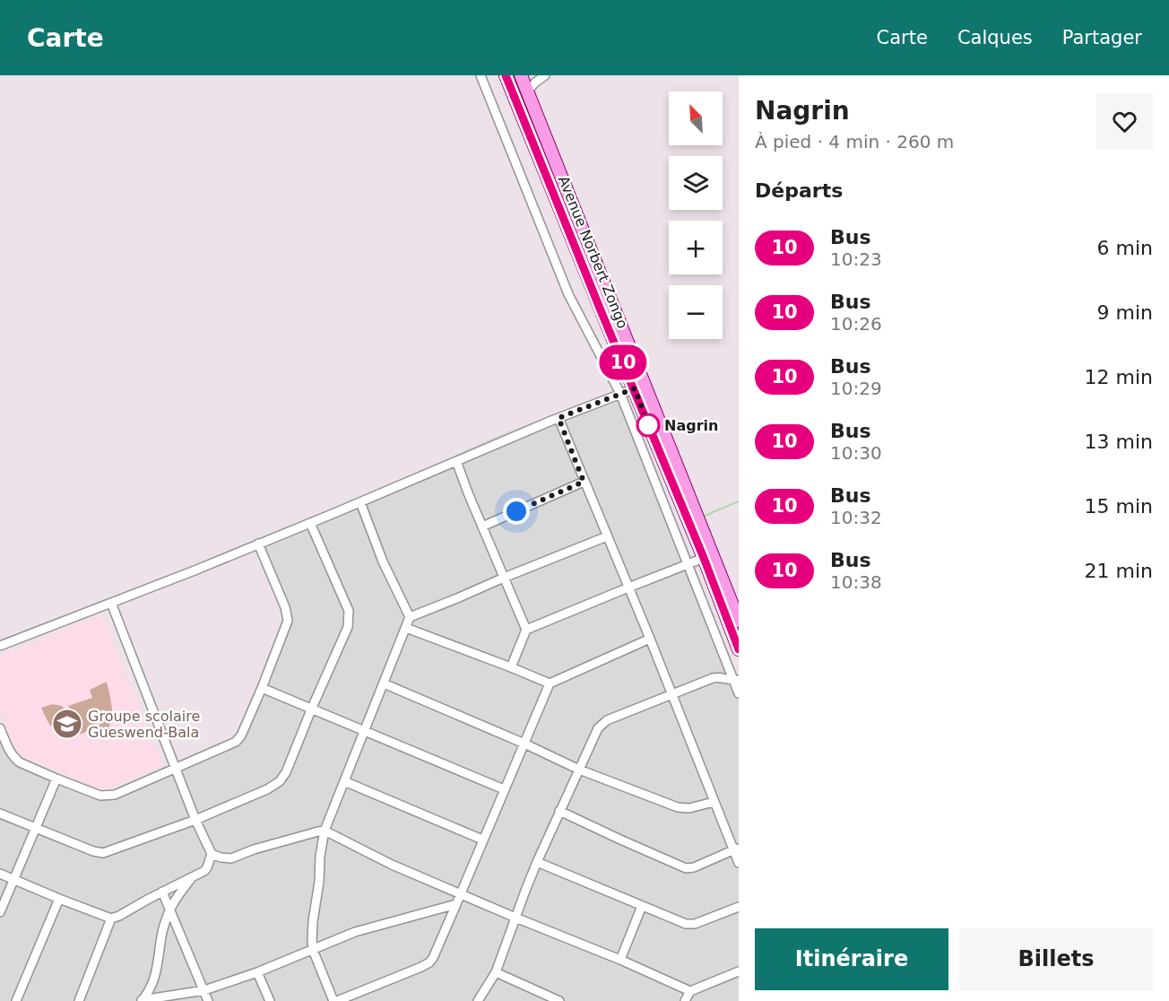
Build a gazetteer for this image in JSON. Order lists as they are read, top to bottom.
{
  "streets": {
    "main road": ["Avenue Norbert Zongo"]
  },
  "places": {
    "other": ["Nagrin"],
    "school or university": ["Groupe scolaire Gueswend-Bala"]
  },
  "lines": ["bus line 10"],
  "north": "top left",
  "page": {
    "header": "Carte",
    "nav": ["Carte", "Calques", "Partager"],
    "on_map": "10",
    "heading": [
      ["Nagrin", "À pied · 4 min · 260 m"],
      "Départs"
    ],
    "map_buttons": ["+", "−"],
    "list": [
      {
        "mark": "10",
        "name": "Bus",
        "note": "10:23",
        "value": "6 min"
      },
      {
        "mark": "10",
        "name": "Bus",
        "note": "10:26",
        "value": "9 min"
      },
      {
        "mark": "10",
        "name": "Bus",
        "note": "10:29",
        "value": "12 min"
      },
      {
        "mark": "10",
        "name": "Bus",
        "note": "10:30",
        "value": "13 min"
      },
      {
        "mark": "10",
        "name": "Bus",
        "note": "10:32",
        "value": "15 min"
      },
      {
        "mark": "10",
        "name": "Bus",
        "note": "10:38",
        "value": "21 min"
      }
    ],
    "buttons": ["Itinéraire", "Billets"]
  }
}
